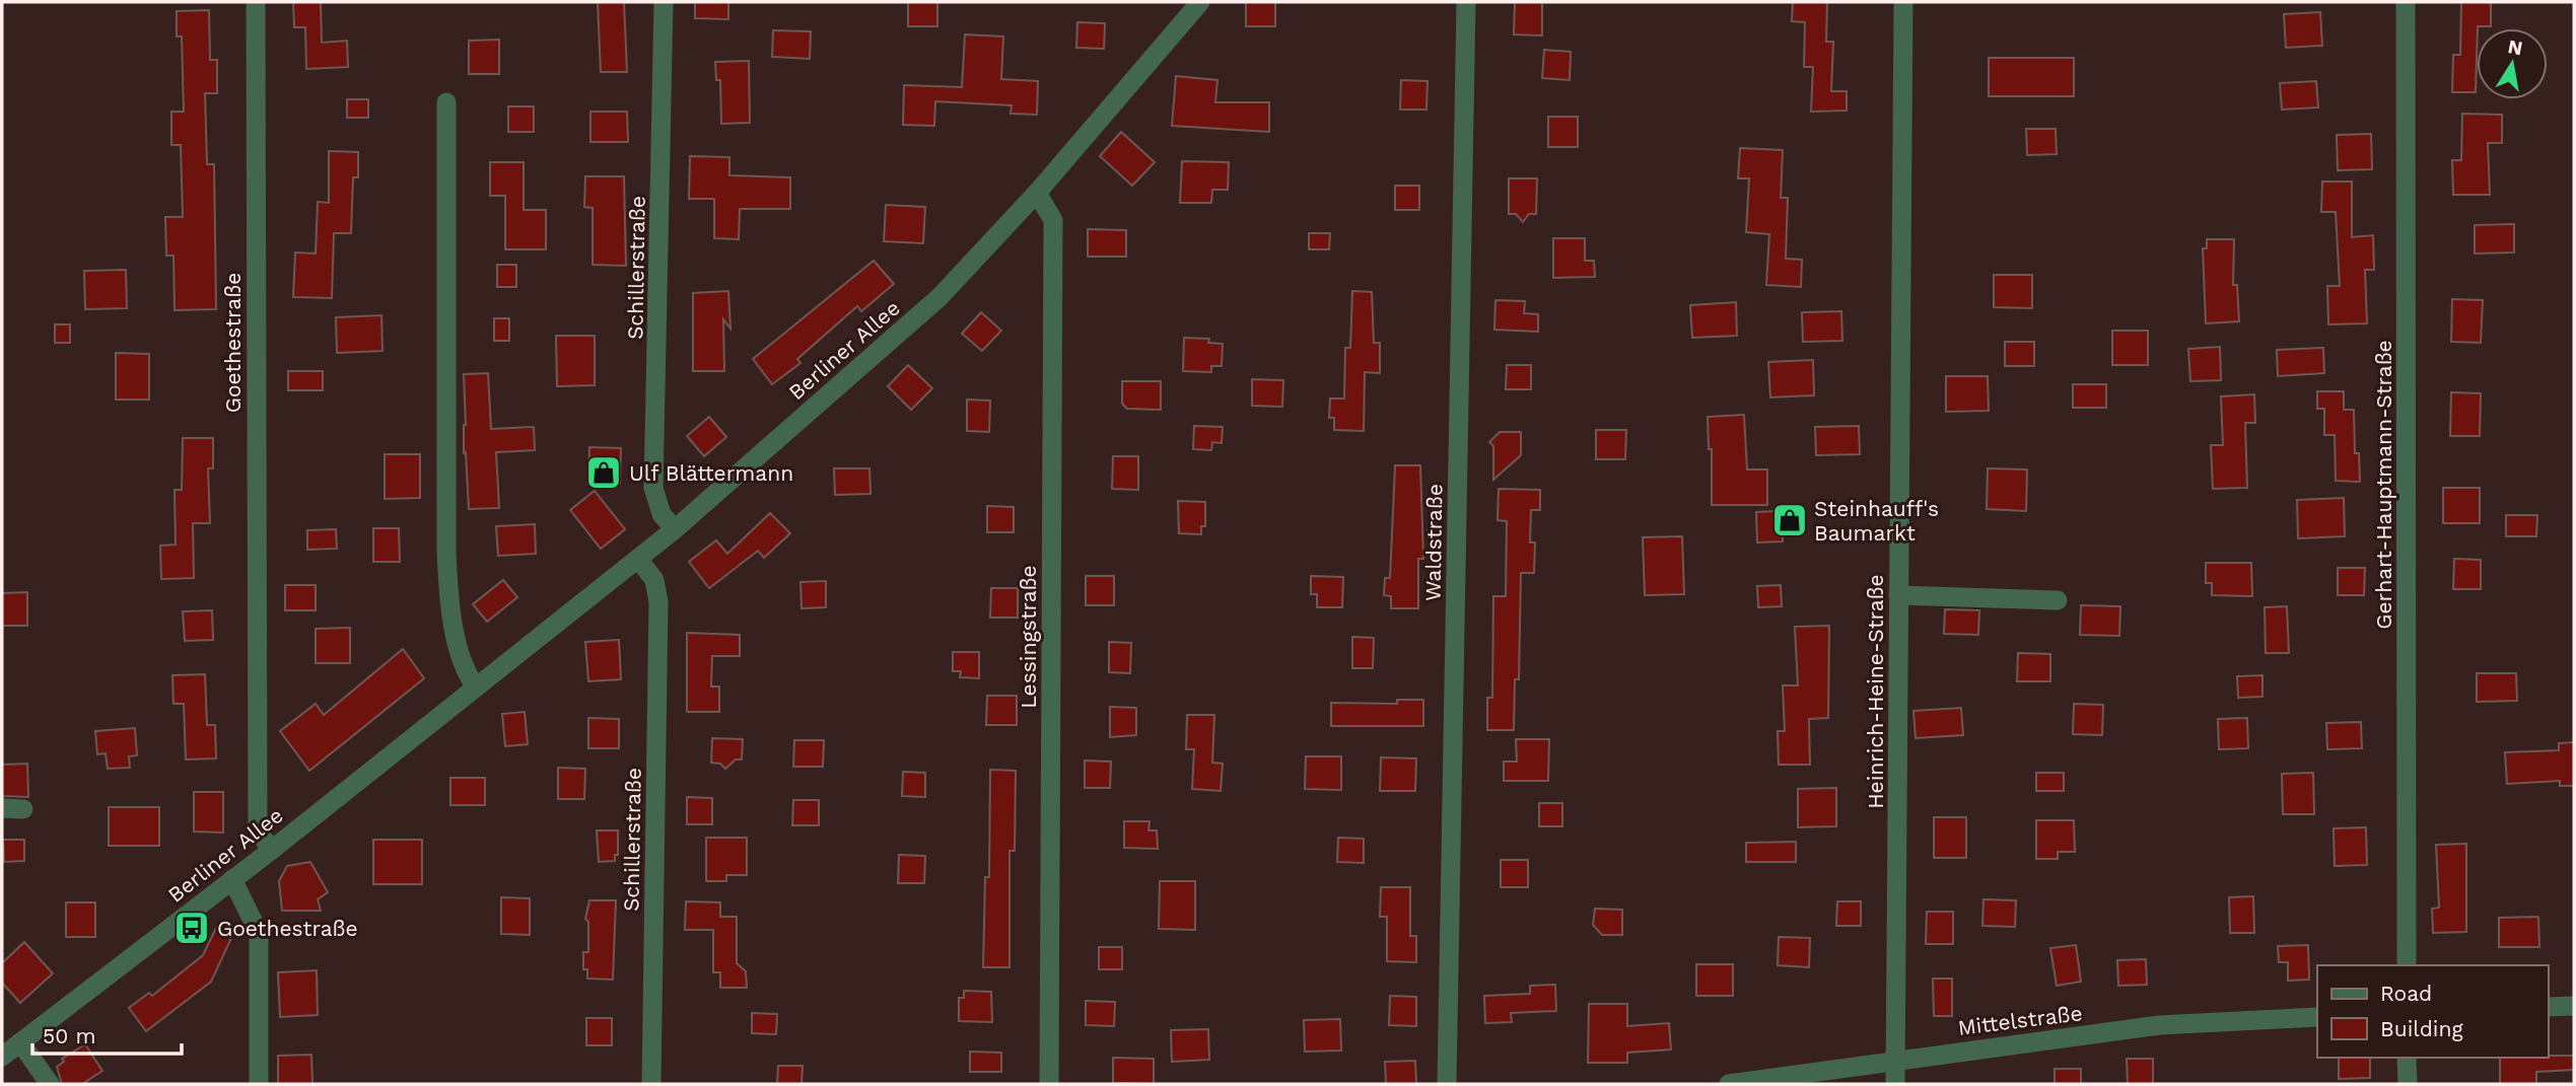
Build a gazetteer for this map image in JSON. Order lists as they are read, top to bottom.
{
  "streets": {
    "street": [
      "Schillerstraße",
      "Goethestraße",
      "Berliner Allee",
      "Gerhart-Hauptmann-Straße",
      "Waldstraße",
      "Lessingstraße",
      "Heinrich-Heine-Straße",
      "Mittelstraße"
    ]
  },
  "crossings": [
    ["Schillerstraße", "Berliner Allee"],
    ["Goethestraße", "Berliner Allee"],
    ["Berliner Allee", "Lessingstraße"],
    ["Heinrich-Heine-Straße", "Mittelstraße"]
  ],
  "places": {
    "shop": ["Ulf Blättermann", "Steinhauff's Baumarkt"],
    "bus stop": ["Goethestraße"]
  },
  "legend": ["Road", "Building"],
  "scale_bar": "50 m",
  "north": "top"
}
